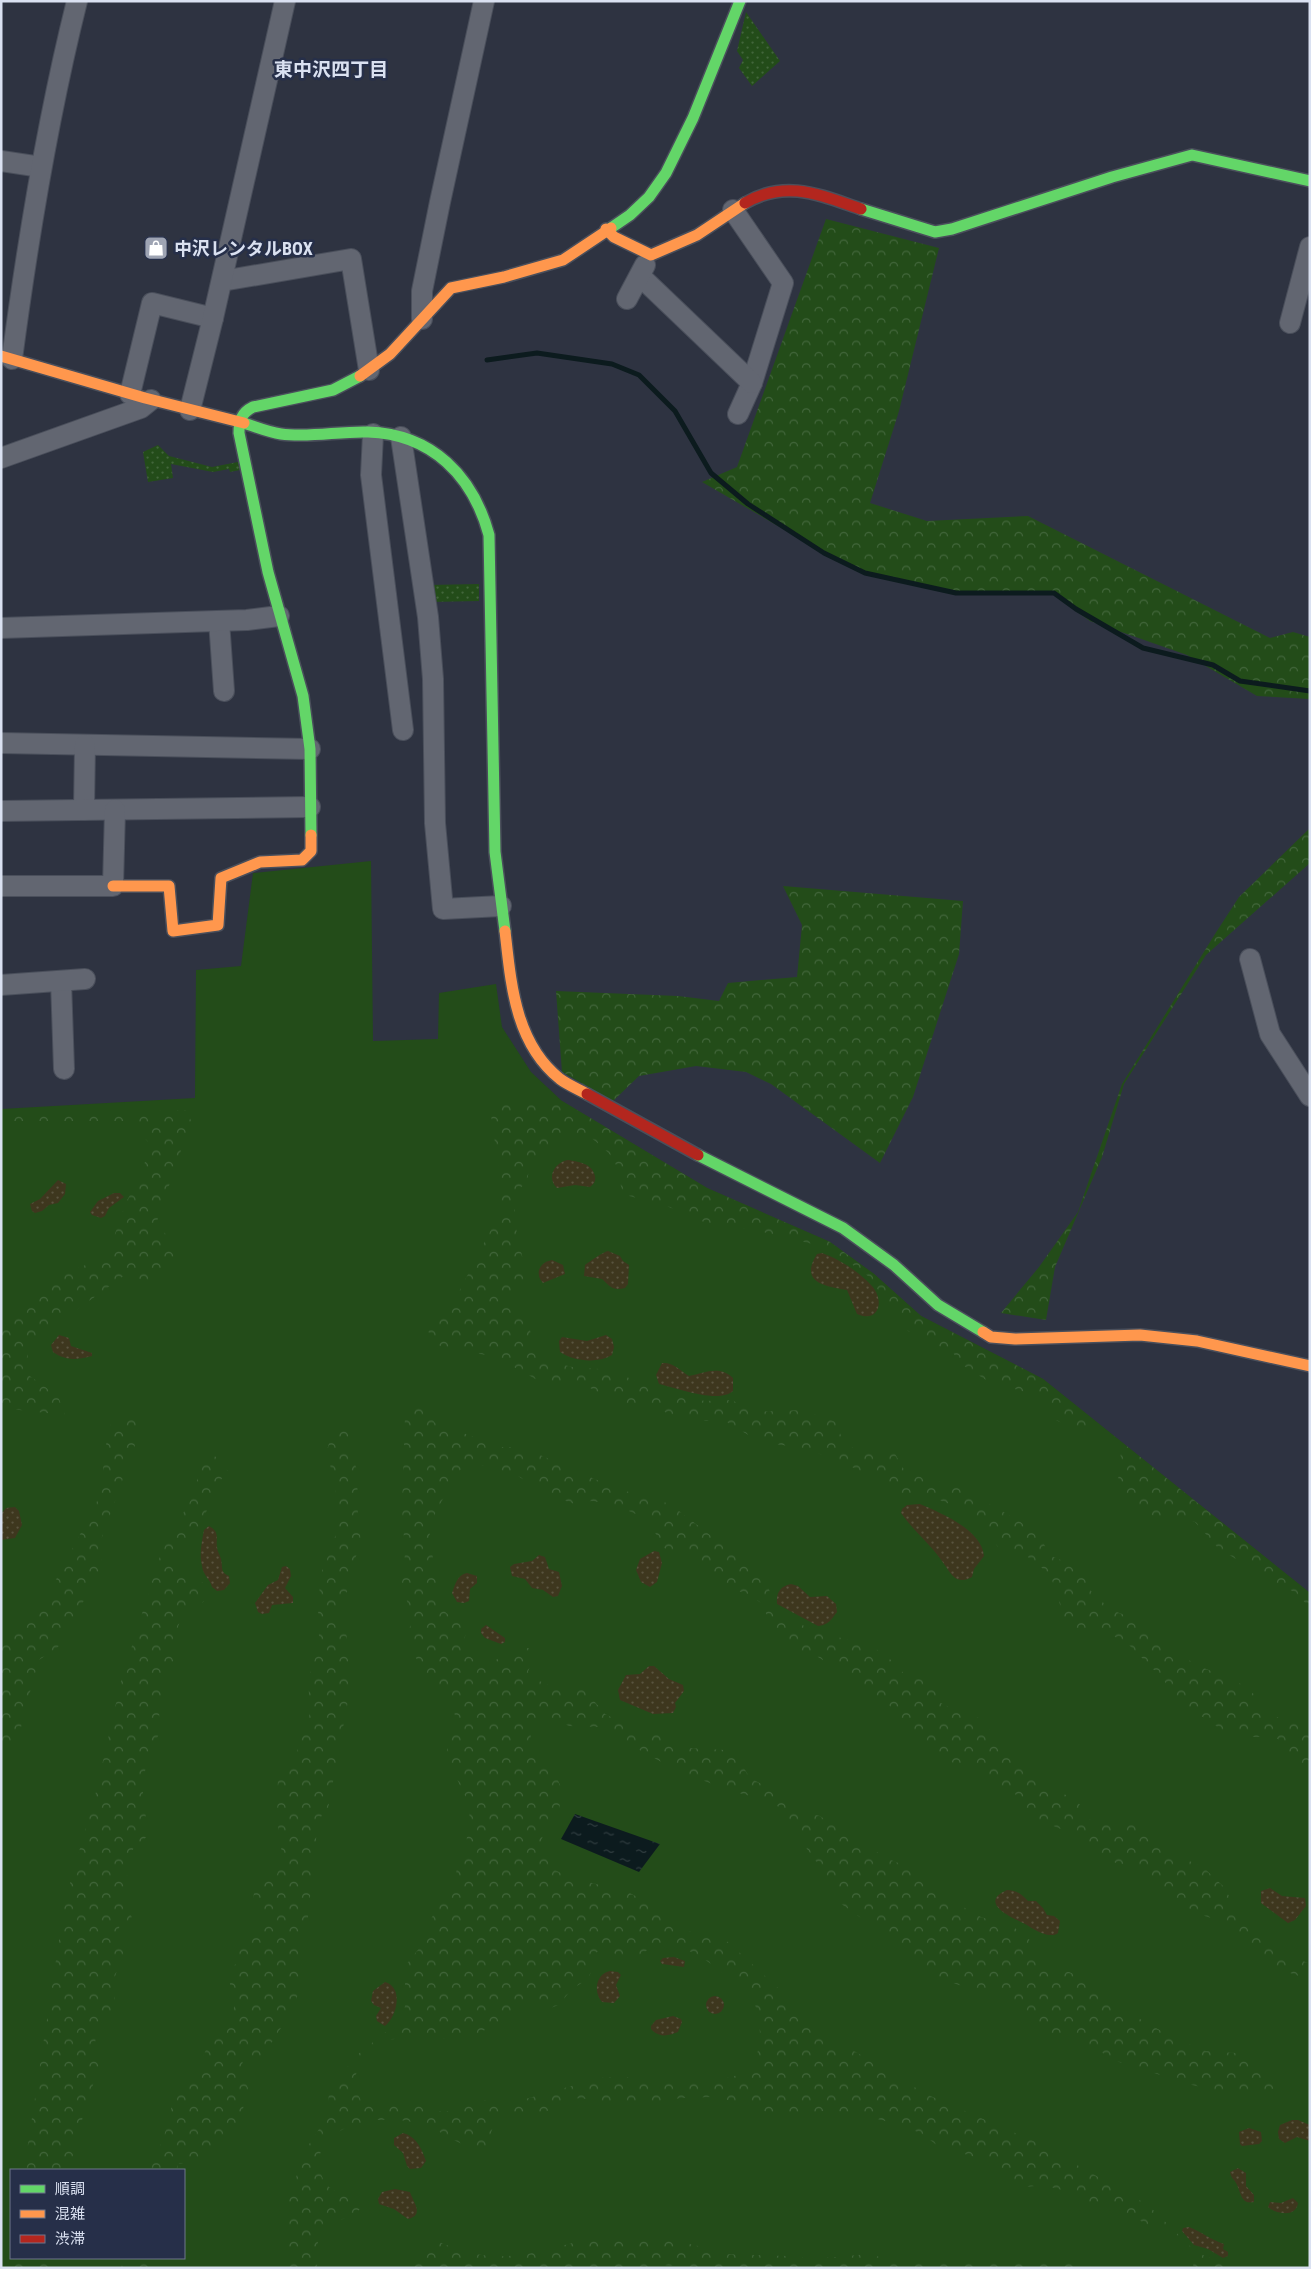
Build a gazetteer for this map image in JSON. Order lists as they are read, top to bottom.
{
  "districts": ["東中沢四丁目"],
  "places": {
    "shop": ["中沢レンタルBOX"]
  },
  "legend": ["順調", "混雑", "渋滞"]
}
